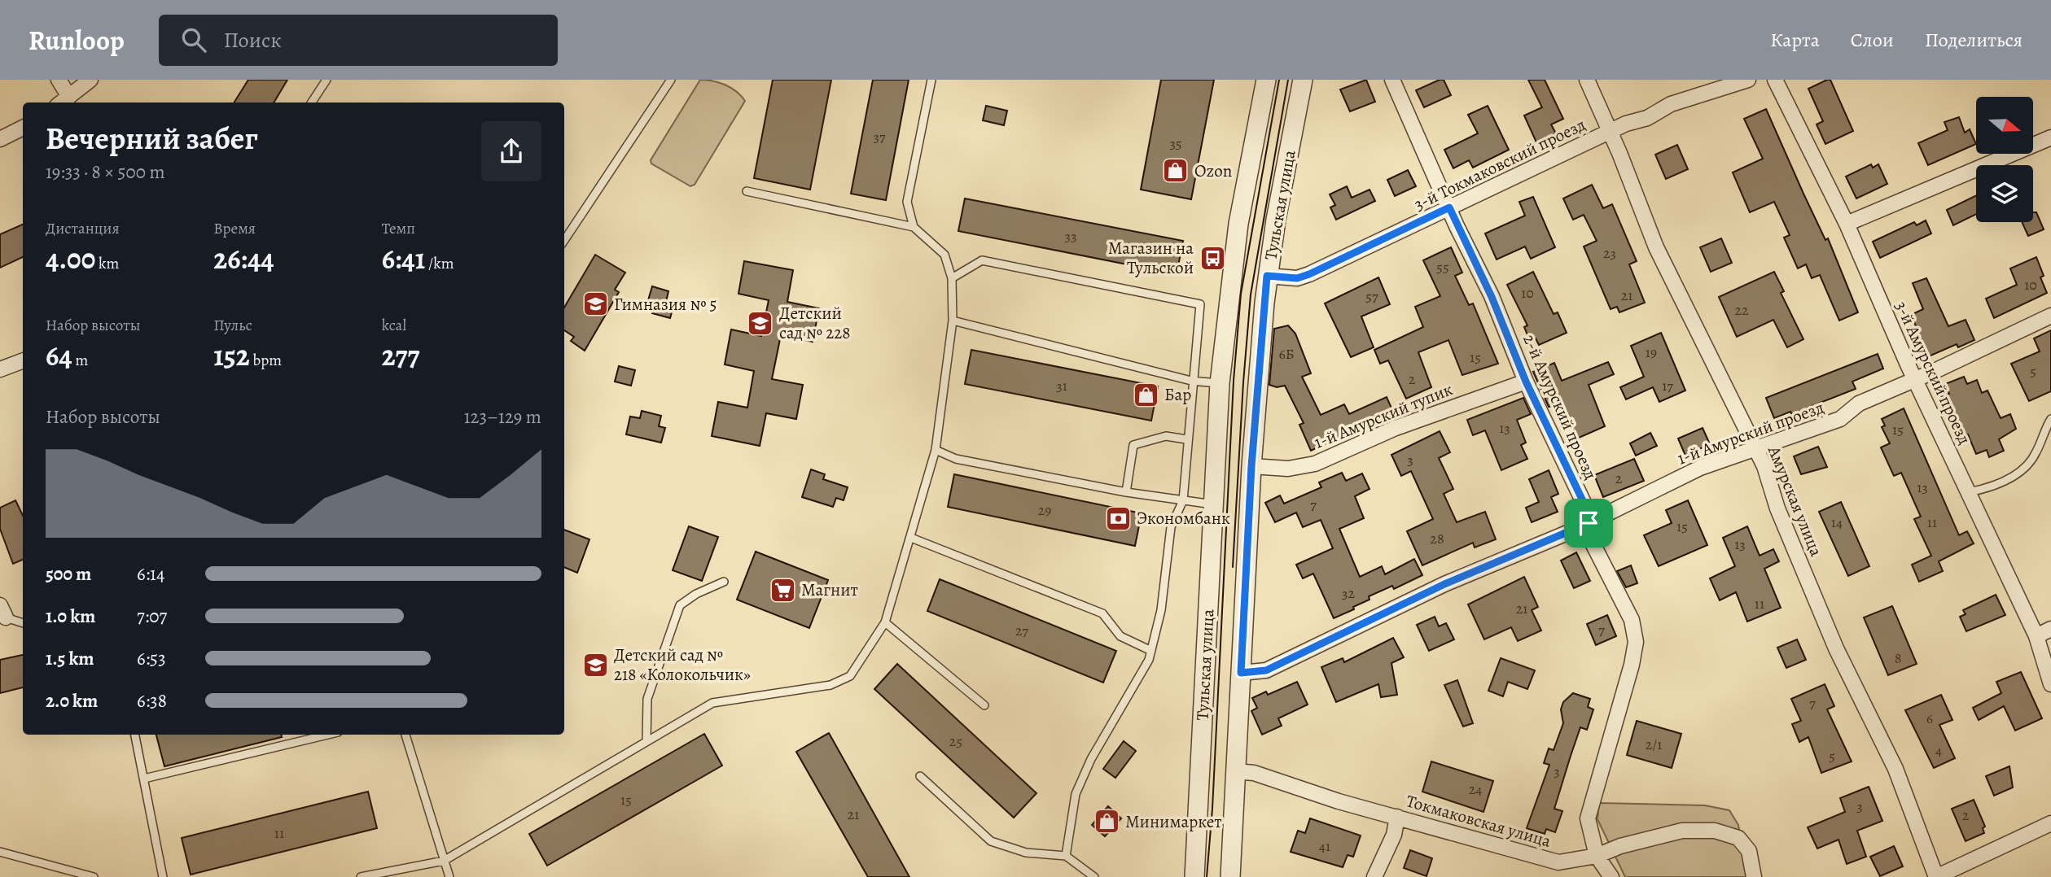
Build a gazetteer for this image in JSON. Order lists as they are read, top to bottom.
{
  "streets": {
    "street": [
      "3-й Токмаковский проезд",
      "Тульская улица",
      "3-й Амурский проезд",
      "2-й Амурский проезд",
      "1-й Амурский тупик",
      "1-й Амурский проезд",
      "Амурская улица",
      "Токмаковская улица"
    ]
  },
  "crossings": [
    ["3-й Токмаковский проезд", "Тульская улица"],
    ["3-й Токмаковский проезд", "2-й Амурский проезд"],
    ["3-й Токмаковский проезд", "Амурская улица"],
    ["Тульская улица", "1-й Амурский тупик"],
    ["Тульская улица", "1-й Амурский проезд"],
    ["Тульская улица", "Токмаковская улица"],
    ["3-й Амурский проезд", "1-й Амурский проезд"],
    ["2-й Амурский проезд", "1-й Амурский тупик"],
    ["2-й Амурский проезд", "1-й Амурский проезд"],
    ["2-й Амурский проезд", "Токмаковская улица"],
    ["1-й Амурский проезд", "Амурская улица"]
  ],
  "places": {
    "shop": ["Ozon", "Бар", "Минимаркет"],
    "bus stop": ["Магазин на Тульской"],
    "school or university": ["Гимназия № 5", "Детский сад № 228", "Детский сад № 218 «Колокольчик»"],
    "bank": ["Экономбанк"],
    "supermarket": ["Магнит"]
  },
  "house_numbers": [
    "37",
    "35",
    "33",
    "23",
    "55",
    "10",
    "10",
    "21",
    "57",
    "22",
    "19",
    "6Б",
    "15",
    "5",
    "2",
    "31",
    "17",
    "13",
    "15",
    "3",
    "2",
    "13",
    "7",
    "29",
    "14",
    "11",
    "15",
    "28",
    "13",
    "32",
    "11",
    "21",
    "7",
    "27",
    "8",
    "7",
    "6",
    "25",
    "2/1",
    "4",
    "5",
    "3",
    "24",
    "15",
    "3",
    "21",
    "2",
    "11",
    "41"
  ],
  "north": "right",
  "page": {
    "header": "Runloop",
    "search": "Поиск",
    "nav": ["Карта", "Слои", "Поделиться"],
    "heading": ["Вечерний забег", "19:33 · 8 × 500 m"],
    "stats": [
      ["Дистанция", "4.00 km"],
      ["Время", "26:44"],
      ["Темп", "6:41 /km"],
      ["Набор высоты", "64 m"],
      ["Пульс", "152 bpm"],
      ["kcal", "277"]
    ],
    "chart": ["Набор высоты", "123–129 m"],
    "list": [
      {
        "name": "500 m",
        "note": "6:14"
      },
      {
        "name": "1.0 km",
        "note": "7:07"
      },
      {
        "name": "1.5 km",
        "note": "6:53"
      },
      {
        "name": "2.0 km",
        "note": "6:38"
      }
    ]
  }
}
